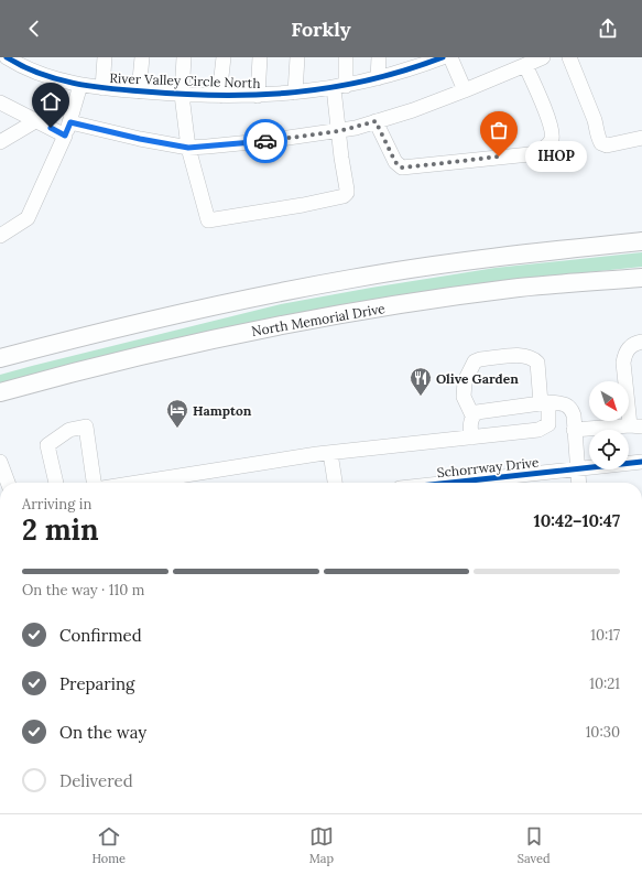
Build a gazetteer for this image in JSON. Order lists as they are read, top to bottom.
{
  "streets": {
    "main road": ["North Memorial Drive"],
    "street": ["River Valley Circle North", "Schorrway Drive"]
  },
  "places": {
    "other": ["IHOP"],
    "restaurant": ["Olive Garden"],
    "hotel": ["Hampton"]
  },
  "north": "bottom right",
  "page": {
    "header": "Forkly",
    "bubble": "IHOP",
    "heading": ["2 min", "Arriving in", "10:42–10:47"],
    "bar": "On the way · 110 m",
    "list": [
      ["Confirmed", "10:17"],
      ["Preparing", "10:21"],
      ["On the way", "10:30"],
      "Delivered"
    ],
    "tabs": ["Home", "Map", "Saved"]
  }
}
